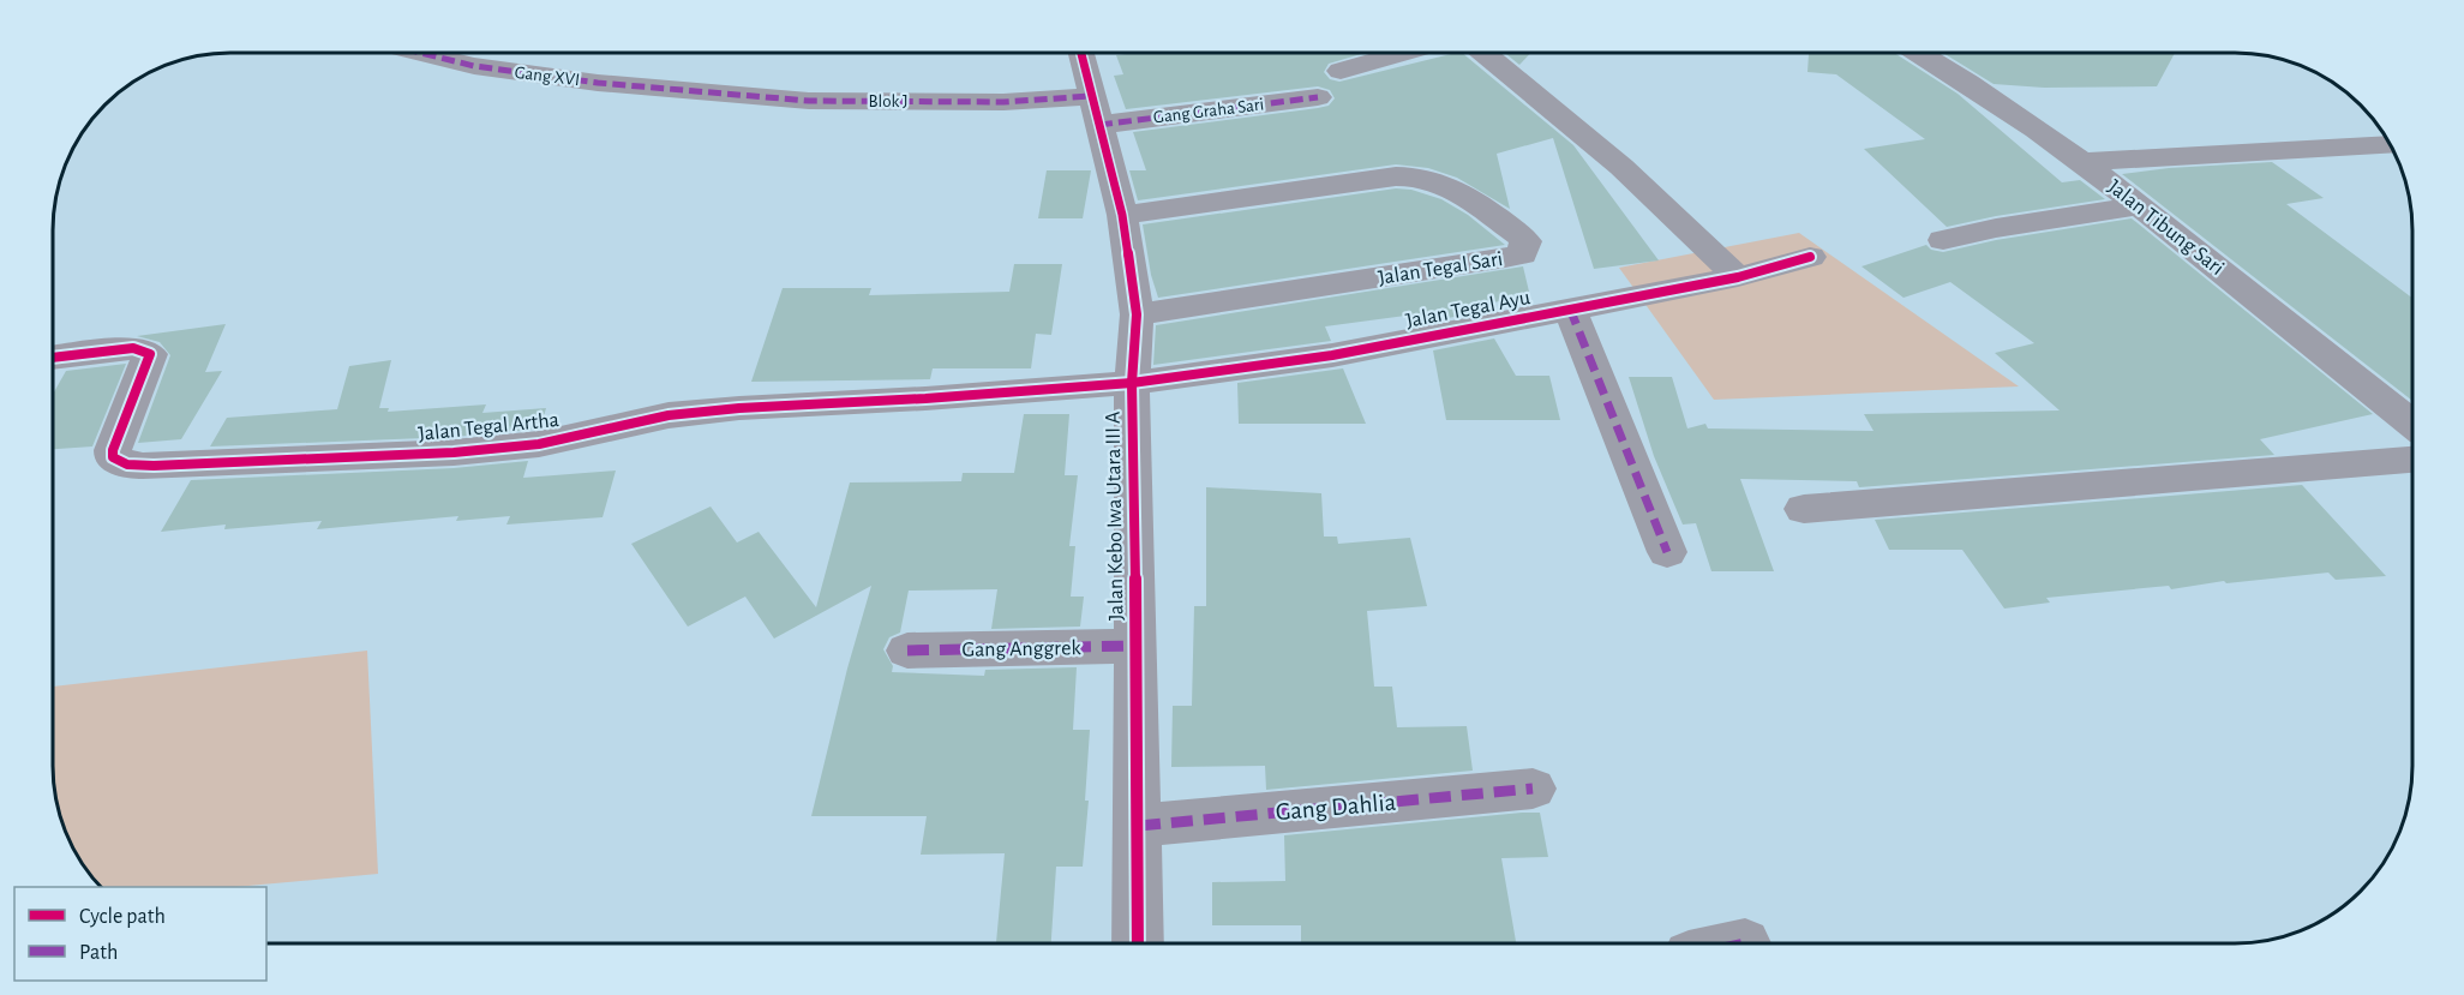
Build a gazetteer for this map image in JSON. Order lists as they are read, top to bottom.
{
  "streets": {
    "street": [
      "Gang XVI",
      "Blok J",
      "Gang Graha Sari",
      "Jalan Tibung Sari",
      "Jalan Tegal Sari",
      "Jalan Tegal Ayu",
      "Jalan Tegal Artha",
      "Jalan Kebo Iwa Utara III A",
      "Gang Anggrek",
      "Gang Dahlia"
    ]
  },
  "crossings": [
    ["Gang XVI", "Blok J"],
    ["Blok J", "Gang Graha Sari"],
    ["Blok J", "Jalan Kebo Iwa Utara III A"],
    ["Gang Graha Sari", "Jalan Kebo Iwa Utara III A"],
    ["Jalan Tegal Sari", "Jalan Kebo Iwa Utara III A"],
    ["Jalan Tegal Ayu", "Jalan Tegal Artha"],
    ["Jalan Tegal Ayu", "Jalan Kebo Iwa Utara III A"],
    ["Jalan Tegal Artha", "Jalan Kebo Iwa Utara III A"],
    ["Jalan Kebo Iwa Utara III A", "Gang Anggrek"],
    ["Jalan Kebo Iwa Utara III A", "Gang Dahlia"]
  ],
  "legend": ["Cycle path", "Path"]
}
